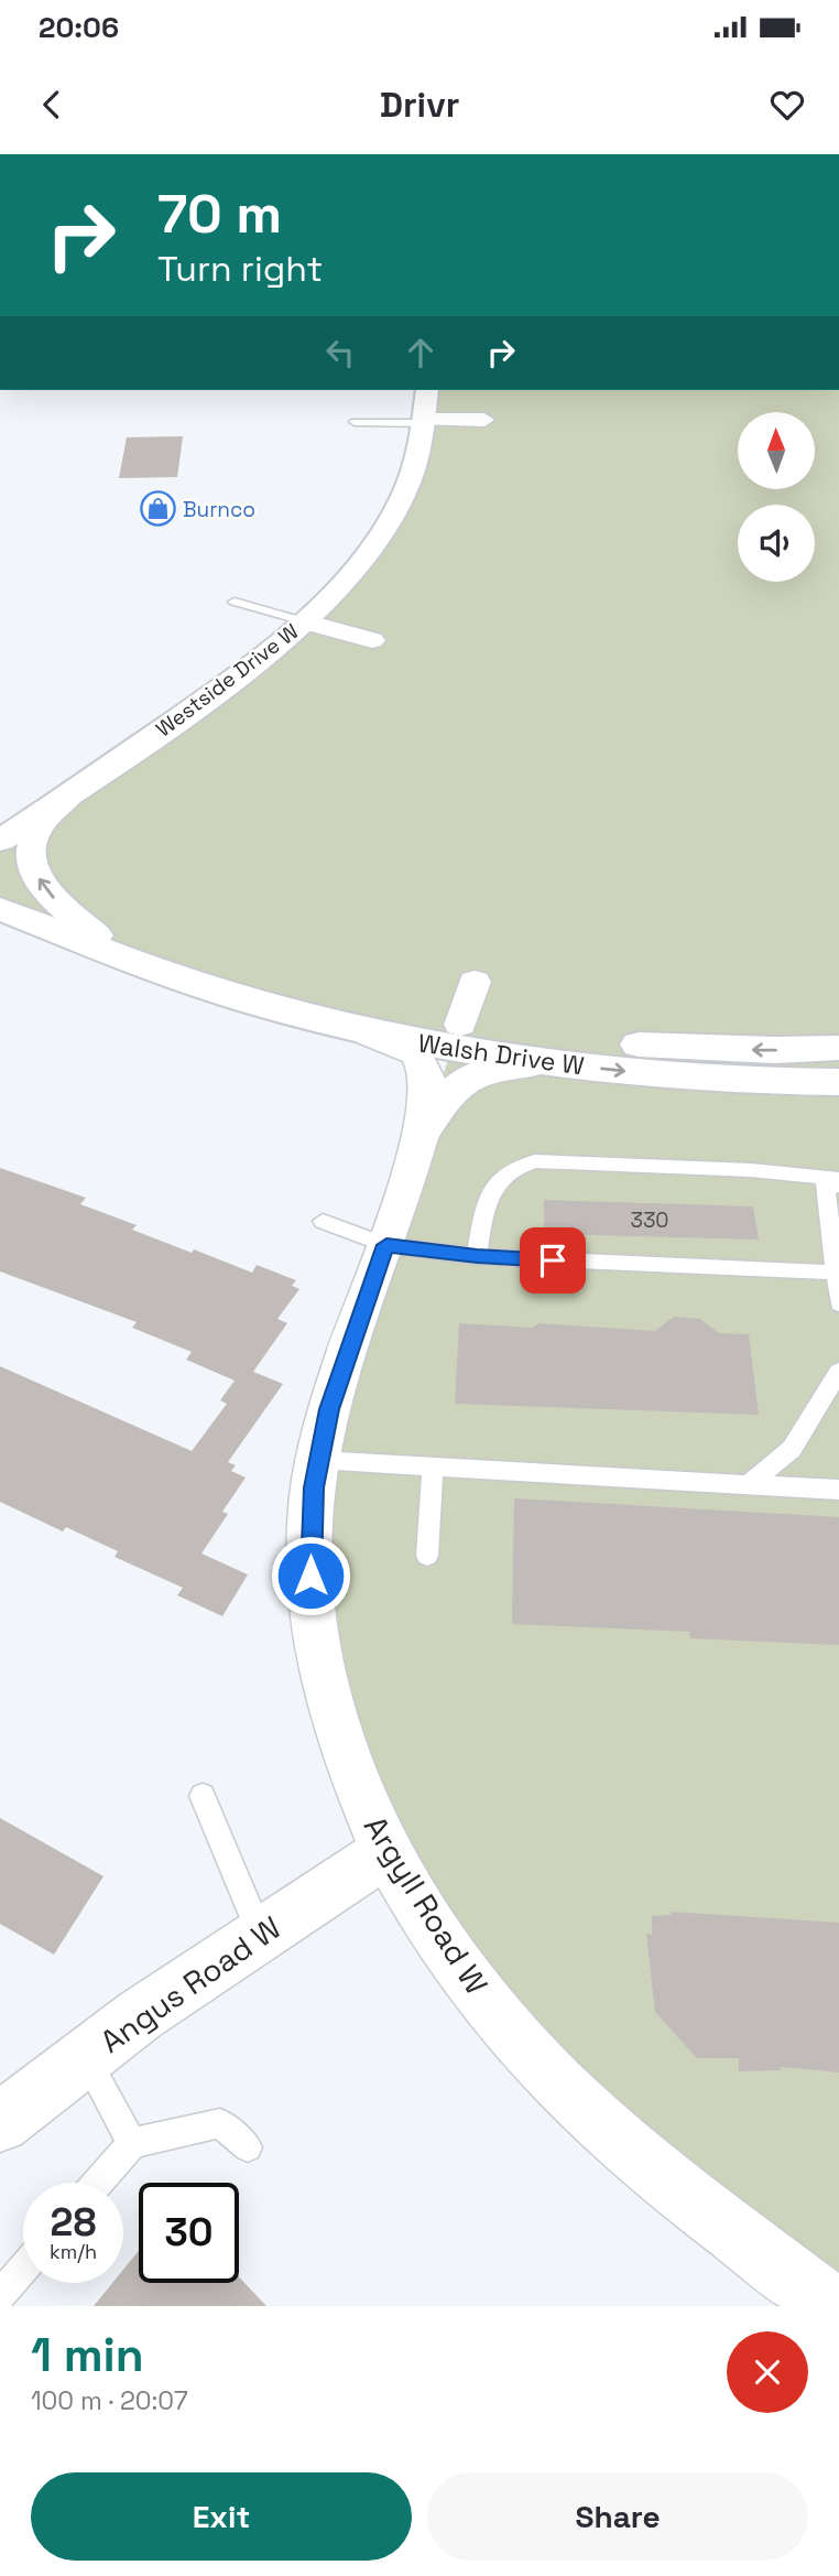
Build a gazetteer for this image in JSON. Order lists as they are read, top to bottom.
{
  "streets": {
    "main road": ["Westside Drive W", "Walsh Drive W"],
    "street": ["Argyll Road W", "Angus Road W"]
  },
  "crossings": [
    ["Argyll Road W", "Angus Road W"]
  ],
  "places": {
    "shop": ["Burnco"]
  },
  "house_numbers": ["330"],
  "north": "top",
  "page": {
    "status": "20:06",
    "header": "Drivr",
    "turn": ["70 m", "Turn right"],
    "speed": "28 km/h",
    "limit": "30",
    "heading": ["1 min", "100 m · 20:07"],
    "buttons": ["Exit", "Share"]
  }
}
